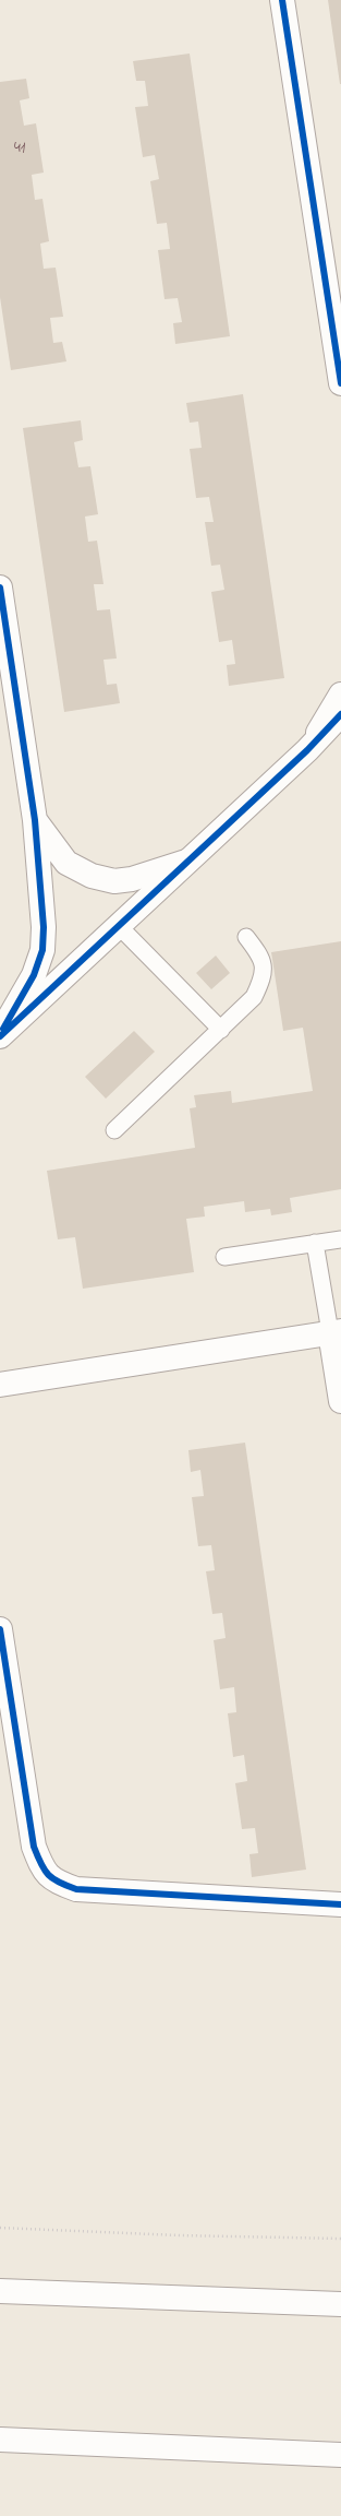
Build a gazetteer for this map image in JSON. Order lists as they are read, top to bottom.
{
  "house_numbers": ["41"]
}
